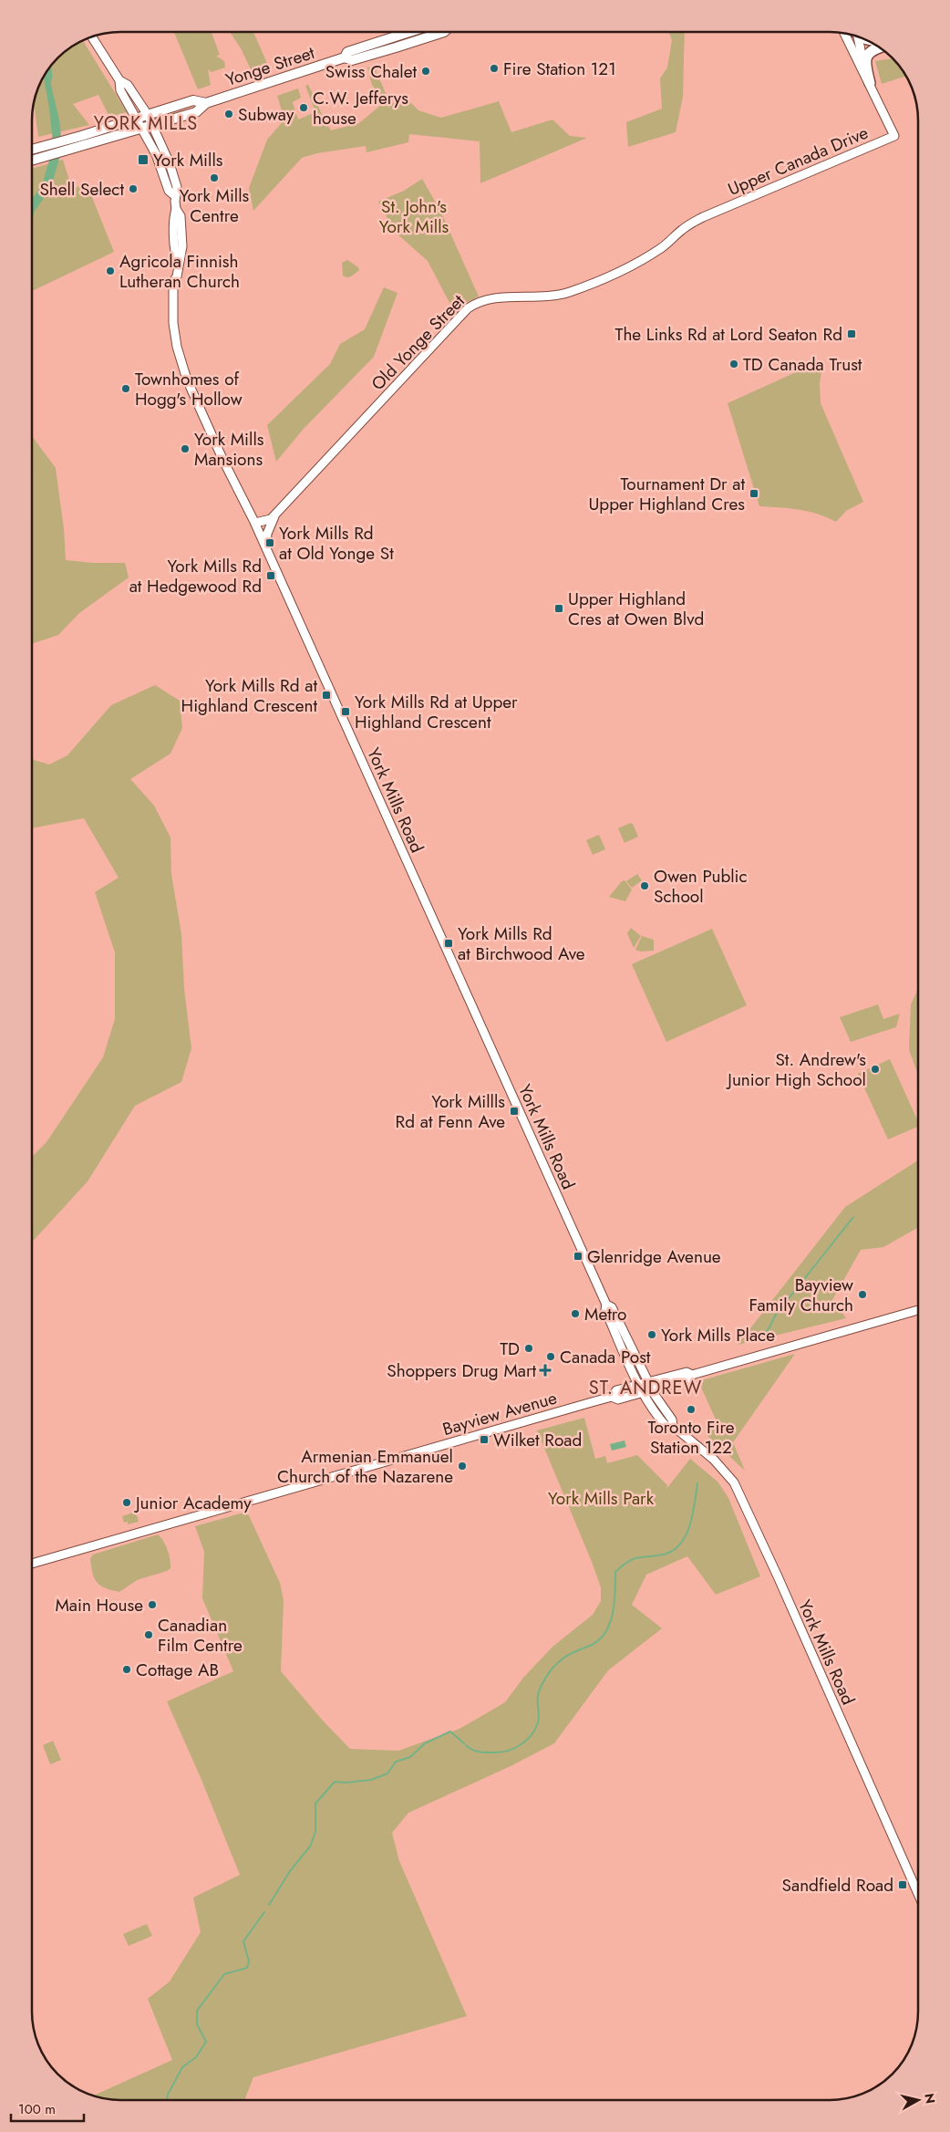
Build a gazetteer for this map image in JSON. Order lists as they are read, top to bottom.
{
  "streets": {
    "main road": [
      "Yonge Street",
      "Upper Canada Drive",
      "Old Yonge Street",
      "York Mills Road",
      "Bayview Avenue"
    ]
  },
  "crossings": [
    ["Yonge Street", "York Mills Road"],
    ["Upper Canada Drive", "Old Yonge Street"],
    ["York Mills Road", "Bayview Avenue"]
  ],
  "districts": ["YORK MILLS", "ST. ANDREW"],
  "parks": ["St. John's York Mills", "York Mills Park"],
  "places": {
    "other": [
      "Fire Station 121",
      "Swiss Chalet",
      "C.W. Jefferys house",
      "Subway",
      "York Mills Centre",
      "Shell Select",
      "Agricola Finnish Lutheran Church",
      "TD Canada Trust",
      "Townhomes of Hogg's Hollow",
      "York Mills Mansions",
      "Owen Public School",
      "St. Andrew's Junior High School",
      "Bayview Family Church",
      "Metro",
      "York Mills Place",
      "TD",
      "Canada Post",
      "Toronto Fire Station 122",
      "Armenian Emmanuel Church of the Nazarene",
      "Junior Academy",
      "Main House",
      "Canadian Film Centre",
      "Cottage AB"
    ],
    "transit": [
      "York Mills",
      "The Links Rd at Lord Seaton Rd",
      "Tournament Dr at Upper Highland Cres",
      "York Mills Rd at Old Yonge St",
      "York Mills Rd at Hedgewood Rd",
      "Upper Highland Cres at Owen Blvd",
      "York Mills Rd at Highland Crescent",
      "York Mills Rd at Upper Highland Crescent",
      "York Mills Rd at Birchwood Ave",
      "York Millls Rd at Fenn Ave",
      "Glenridge Avenue",
      "Wilket Road",
      "Sandfield Road"
    ],
    "health": ["Shoppers Drug Mart"]
  },
  "scale_bar": "100 m",
  "north": "right"
}
